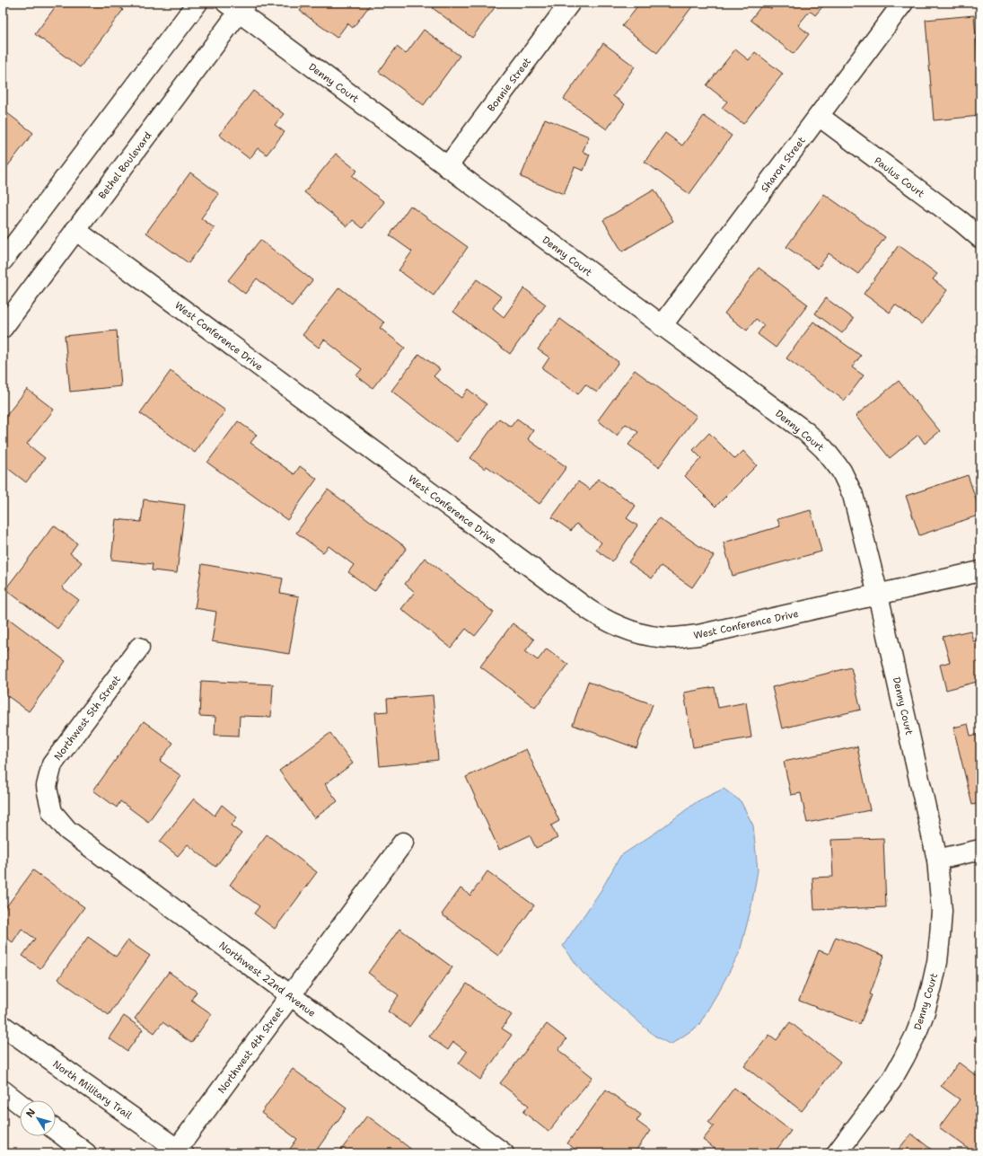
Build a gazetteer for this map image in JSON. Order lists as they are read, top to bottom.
{
  "streets": {
    "street": [
      "Denny Court",
      "Bonnie Street",
      "Sharon Street",
      "Bethel Boulevard",
      "Paulus Court",
      "West Conference Drive",
      "Northwest 5th Street",
      "Northwest 22nd Avenue",
      "Northwest 4th Street",
      "North Military Trail"
    ]
  },
  "crossings": [
    ["Denny Court", "Bonnie Street"],
    ["Denny Court", "Sharon Street"],
    ["Denny Court", "Bethel Boulevard"],
    ["Denny Court", "West Conference Drive"],
    ["Sharon Street", "Paulus Court"],
    ["Bethel Boulevard", "West Conference Drive"],
    ["Northwest 5th Street", "Northwest 22nd Avenue"],
    ["Northwest 22nd Avenue", "Northwest 4th Street"],
    ["Northwest 4th Street", "North Military Trail"]
  ],
  "north": "top left"
}
